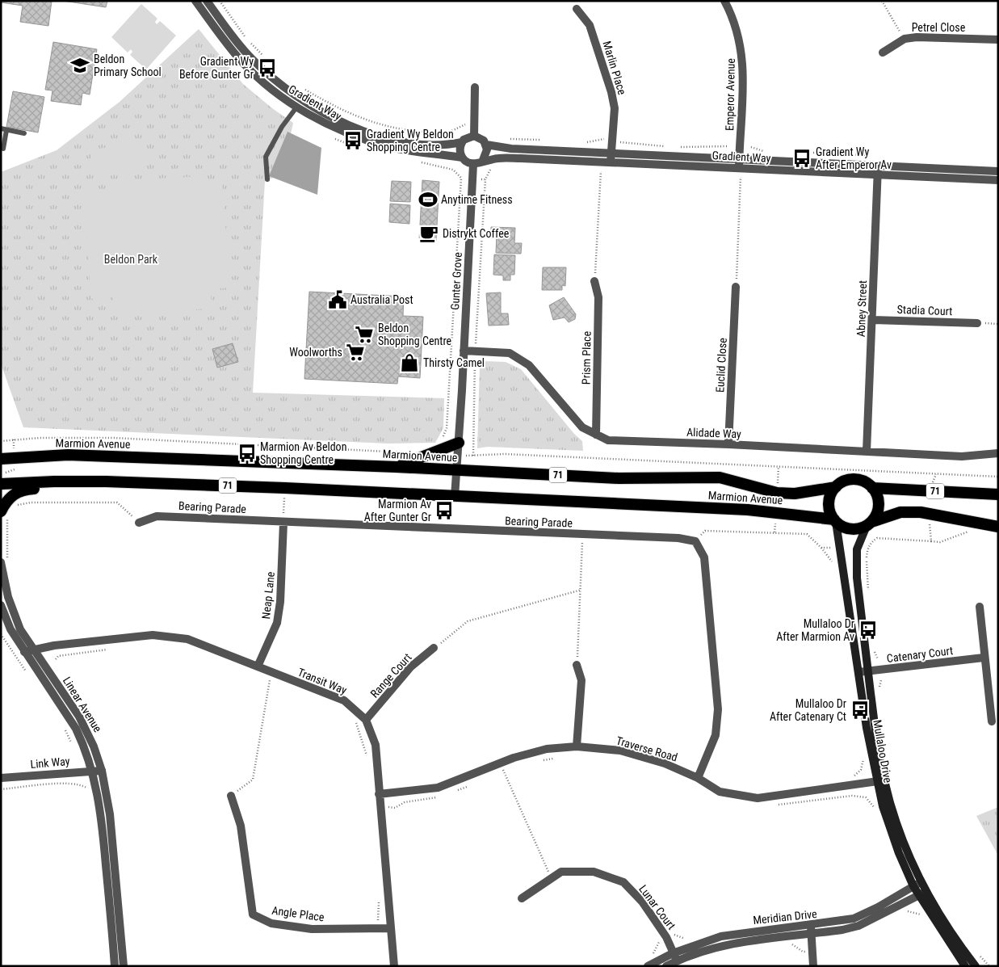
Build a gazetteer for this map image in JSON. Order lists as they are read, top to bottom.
{
  "streets": {
    "highway": ["Marmion Avenue", "71"],
    "main road": ["Mullaloo Drive"],
    "street": [
      "Petrel Close",
      "Marlin Place",
      "Emperor Avenue",
      "Gradient Way",
      "Gunter Grove",
      "Abney Street",
      "Stadia Court",
      "Prism Place",
      "Euclid Close",
      "Alidade Way",
      "Bearing Parade",
      "Neap Lane",
      "Catenary Court",
      "Range Court",
      "Transit Way",
      "Linear Avenue",
      "Traverse Road",
      "Link Way",
      "Lunar Court",
      "Angle Place",
      "Meridian Drive"
    ]
  },
  "crossings": [
    ["Marlin Place", "Gradient Way"],
    ["Emperor Avenue", "Gradient Way"],
    ["Gradient Way", "Gunter Grove"],
    ["Gradient Way", "Abney Street"],
    ["Gunter Grove", "Alidade Way"],
    ["Gunter Grove", "Marmion Avenue"],
    ["Abney Street", "Stadia Court"],
    ["Abney Street", "Alidade Way"],
    ["Prism Place", "Alidade Way"],
    ["Euclid Close", "Alidade Way"],
    ["Marmion Avenue", "71"],
    ["Marmion Avenue", "Mullaloo Drive"],
    ["71", "Mullaloo Drive"],
    ["Bearing Parade", "Neap Lane"],
    ["Neap Lane", "Transit Way"],
    ["Catenary Court", "Mullaloo Drive"],
    ["Range Court", "Transit Way"],
    ["Transit Way", "Linear Avenue"],
    ["Transit Way", "Traverse Road"],
    ["Transit Way", "Angle Place"],
    ["Linear Avenue", "Link Way"],
    ["Traverse Road", "Mullaloo Drive"],
    ["Mullaloo Drive", "Meridian Drive"],
    ["Lunar Court", "Meridian Drive"]
  ],
  "parks": ["Beldon Park"],
  "places": {
    "school or university": ["Beldon Primary School"],
    "bus stop": [
      "Gradient Wy Before Gunter Gr",
      "Gradient Wy Beldon Shopping Centre",
      "Gradient Wy After Emperor Av",
      "Marmion Av Beldon Shopping Centre",
      "Marmion Av After Gunter Gr",
      "Mullaloo Dr After Marmion Av",
      "Mullaloo Dr After Catenary Ct"
    ],
    "sports": ["Anytime Fitness"],
    "cafe": ["Distrykt Coffee"],
    "public building": ["Australia Post"],
    "supermarket": ["Beldon Shopping Centre", "Woolworths"],
    "shop": ["Thirsty Camel"]
  }
}
